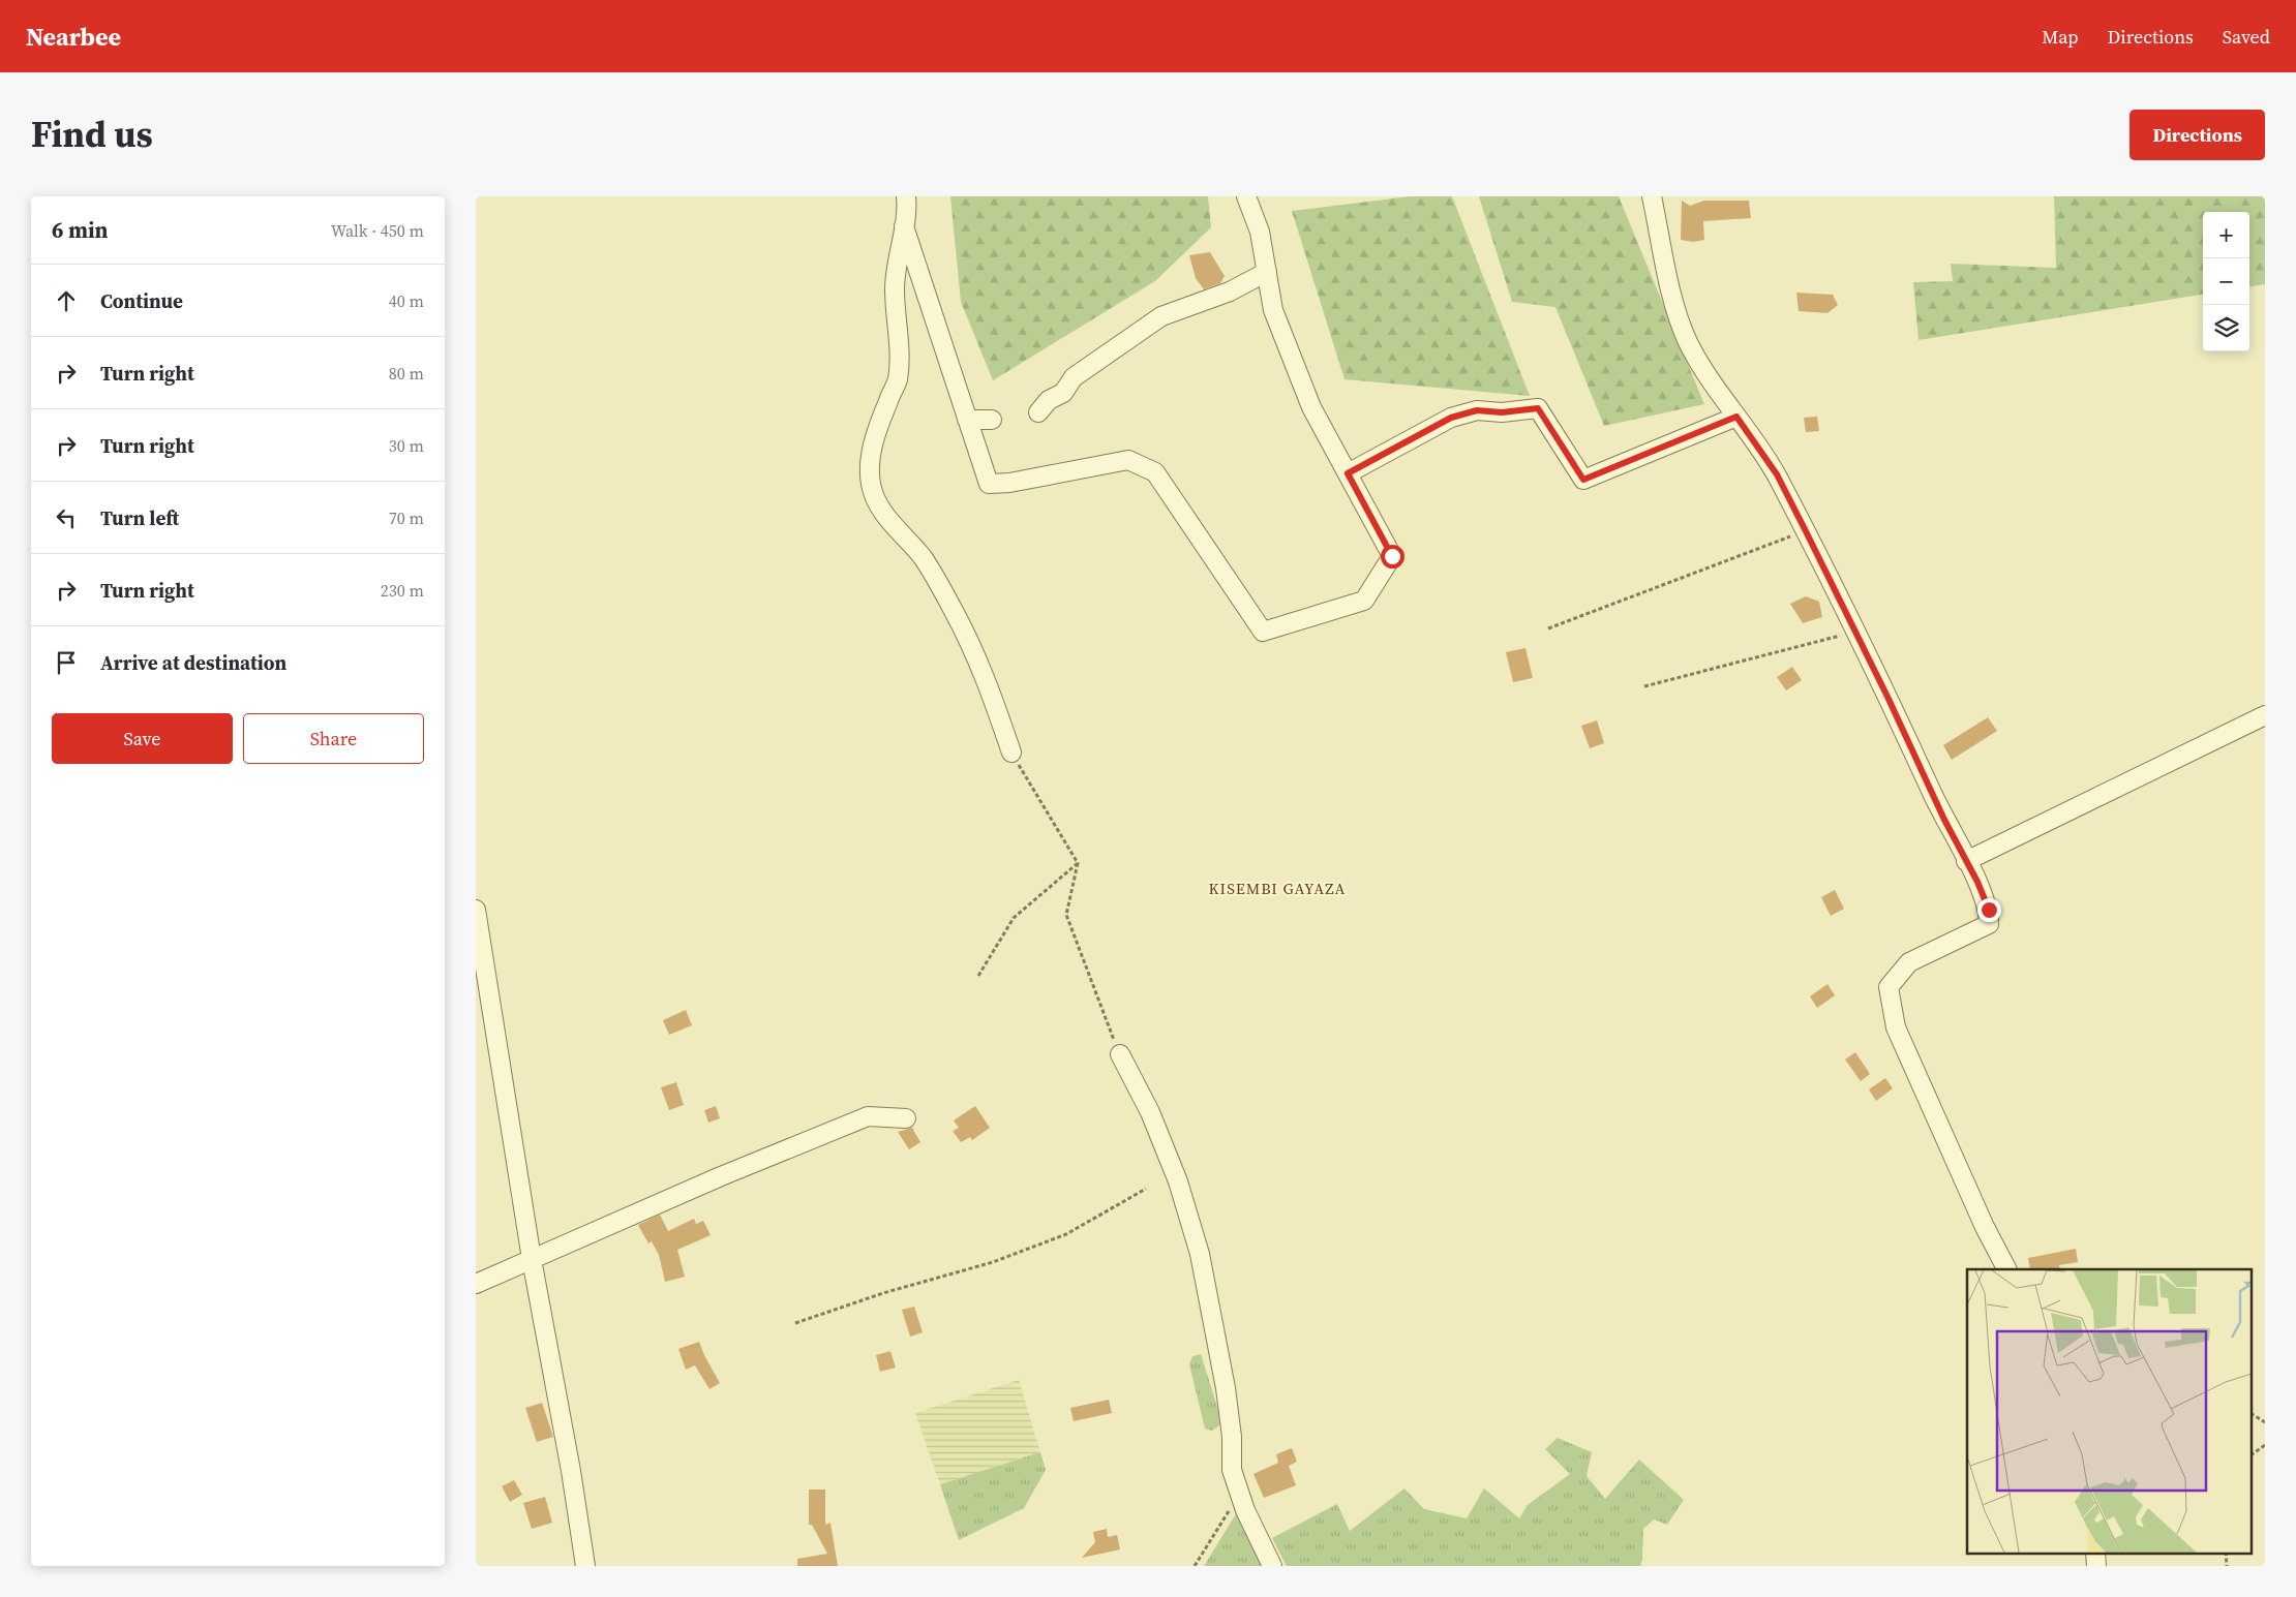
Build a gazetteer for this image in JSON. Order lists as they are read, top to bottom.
{
  "districts": ["KISEMBI GAYAZA"],
  "page": {
    "header": "Nearbee",
    "nav": ["Map", "Directions", "Saved"],
    "title": "Find us",
    "buttons": [
      "Directions",
      ["Save", "Share"]
    ],
    "heading": ["6 min", "Walk · 450 m"],
    "map_buttons": ["+", "−"],
    "list": [
      ["Continue", "40 m"],
      ["Turn right", "80 m"],
      ["Turn right", "30 m"],
      ["Turn left", "70 m"],
      ["Turn right", "230 m"],
      "Arrive at destination"
    ]
  }
}
